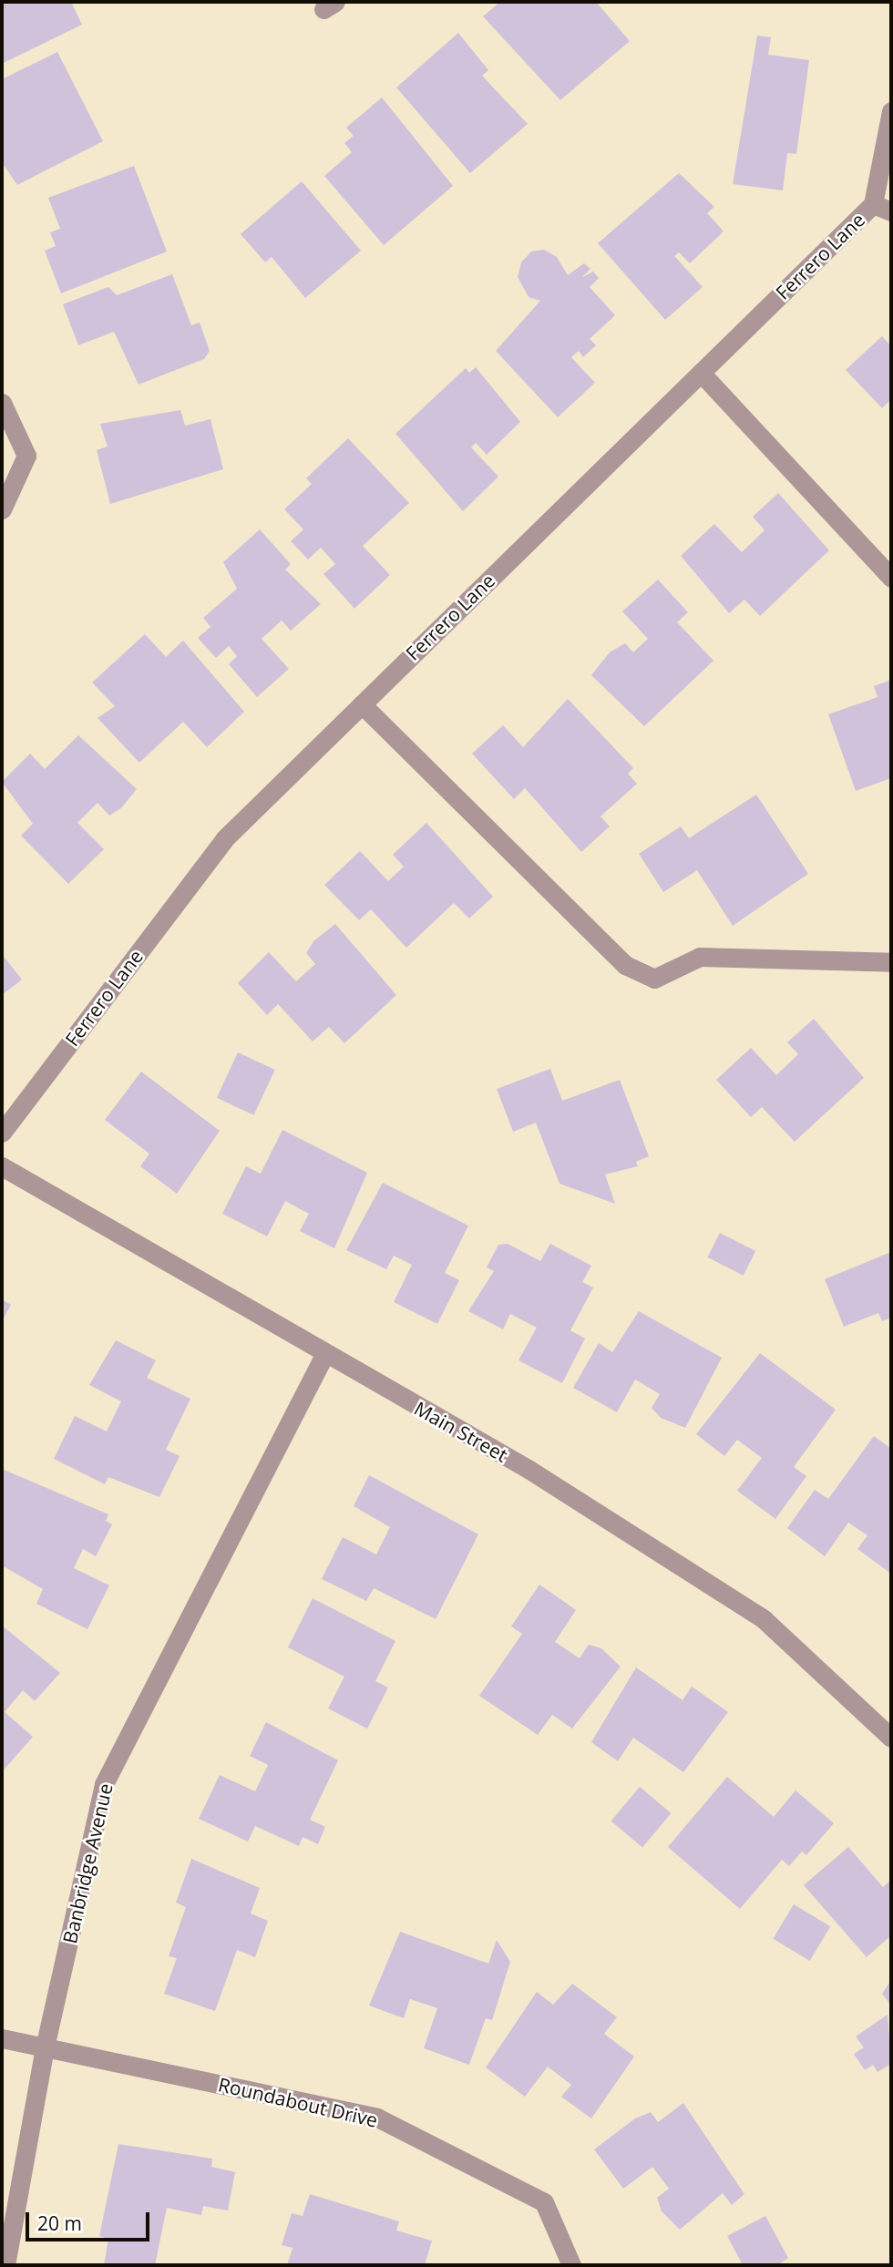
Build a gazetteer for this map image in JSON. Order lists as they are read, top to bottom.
{
  "streets": {
    "street": [
      "Ferrero Lane",
      "Main Street",
      "Banbridge Avenue",
      "Roundabout Drive"
    ]
  },
  "crossings": [
    ["Main Street", "Banbridge Avenue"],
    ["Banbridge Avenue", "Roundabout Drive"]
  ],
  "scale_bar": "20 m"
}
